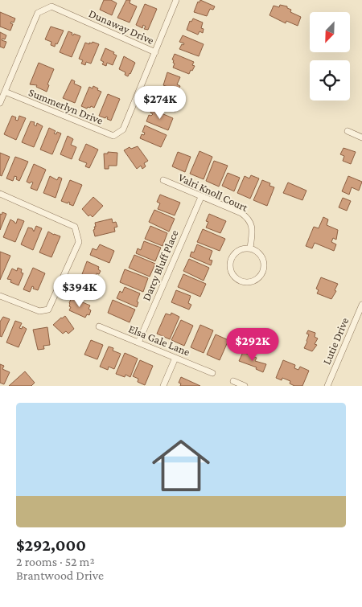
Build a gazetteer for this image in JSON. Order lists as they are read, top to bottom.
{
  "streets": {
    "street": [
      "Dunaway Drive",
      "Summerlyn Drive",
      "Valri Knoll Court",
      "Darcy Bluff Place",
      "Elsa Gale Lane",
      "Lutie Drive"
    ]
  },
  "crossings": [
    ["Dunaway Drive", "Summerlyn Drive"],
    ["Valri Knoll Court", "Darcy Bluff Place"],
    ["Darcy Bluff Place", "Elsa Gale Lane"]
  ],
  "north": "bottom left",
  "page": {
    "price": ["$274K", "$394K", "$292K"],
    "list": [
      {
        "name": "$292,000",
        "note": "2 rooms · 52 m² · Brantwood Drive"
      }
    ]
  }
}
